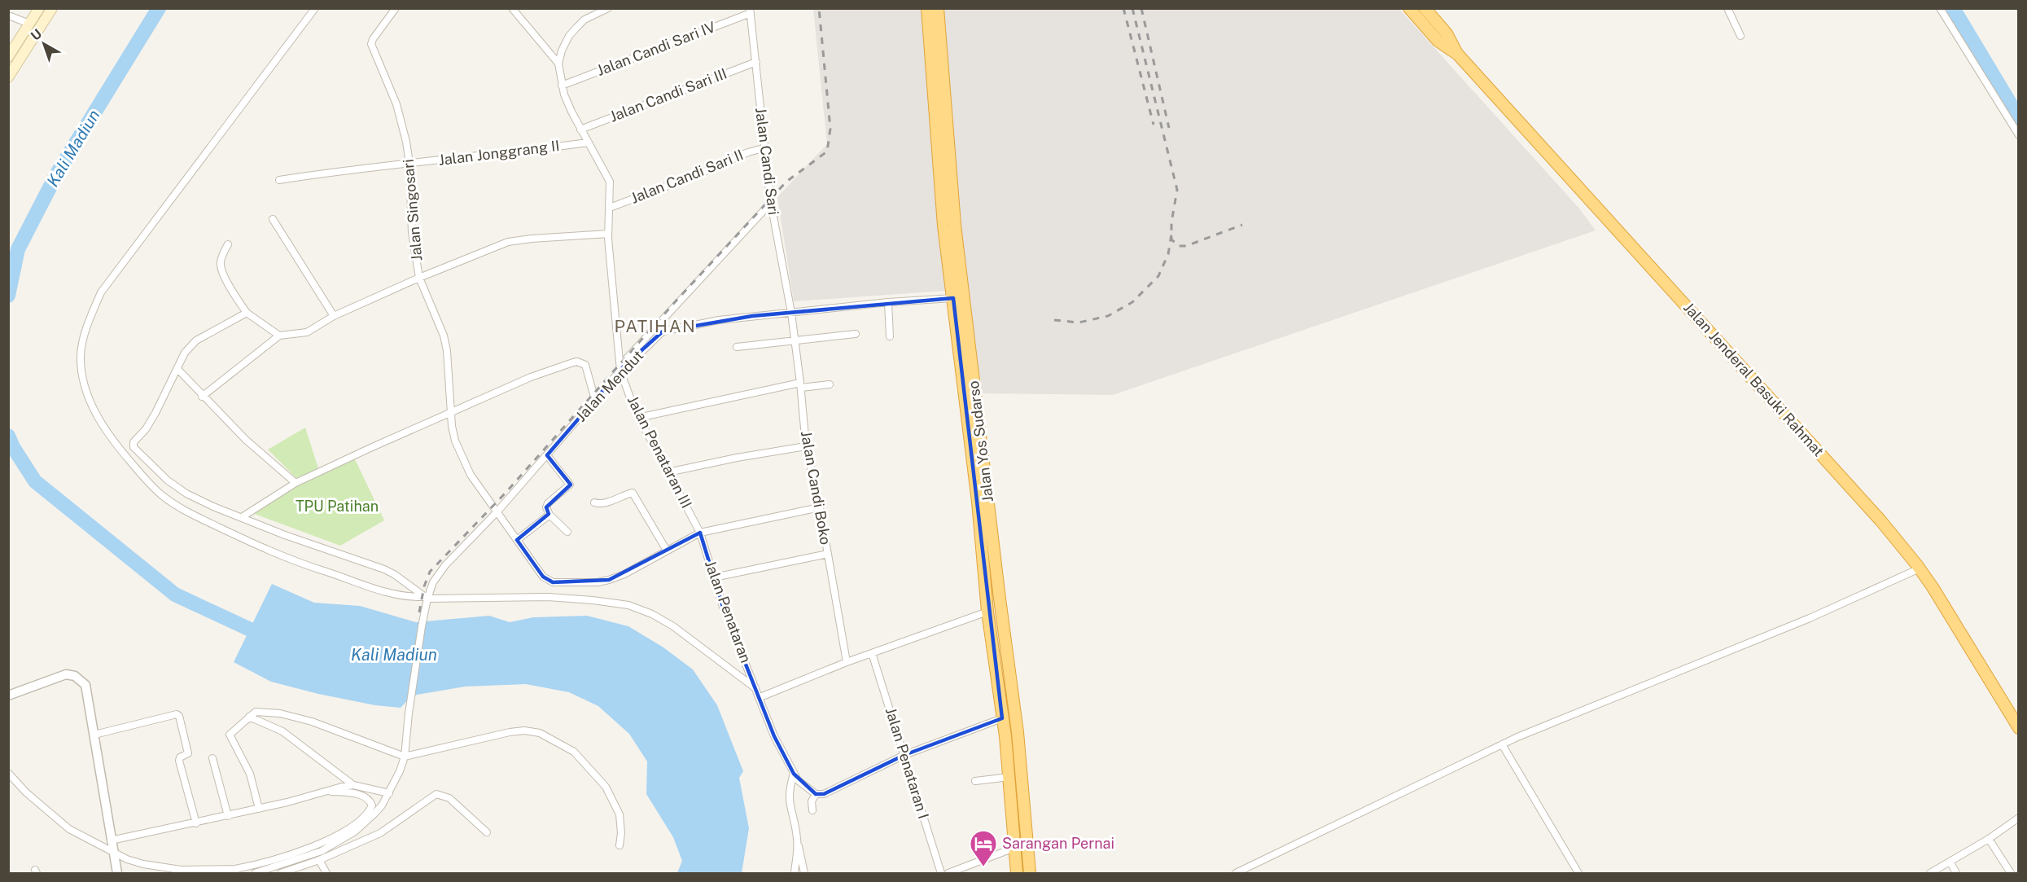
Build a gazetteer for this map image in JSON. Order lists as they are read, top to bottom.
{
  "streets": {
    "highway": ["Jalan Jenderal Basuki Rahmat", "Jalan Yos Sudarso"],
    "street": [
      "Jalan Candi Sari IV",
      "Jalan Candi Sari III",
      "Jalan Jonggrang II",
      "Jalan Candi Sari",
      "Jalan Candi Sari II",
      "Jalan Singosari",
      "Jalan Mendut",
      "Jalan Penataran III",
      "Jalan Candi Boko",
      "Jalan Penataran",
      "Jalan Penataran I"
    ]
  },
  "crossings": [
    ["Jalan Candi Sari IV", "Jalan Candi Sari"],
    ["Jalan Candi Sari IV", "Jalan Penataran III"],
    ["Jalan Candi Sari III", "Jalan Candi Sari"],
    ["Jalan Candi Sari III", "Jalan Penataran III"],
    ["Jalan Jonggrang II", "Jalan Singosari"],
    ["Jalan Jonggrang II", "Jalan Penataran III"],
    ["Jalan Candi Sari", "Jalan Candi Sari II"],
    ["Jalan Candi Sari", "Jalan Candi Boko"],
    ["Jalan Candi Sari II", "Jalan Penataran III"],
    ["Jalan Singosari", "Jalan Mendut"],
    ["Jalan Mendut", "Jalan Penataran III"],
    ["Jalan Penataran III", "Jalan Penataran"]
  ],
  "districts": ["PATIHAN"],
  "water": ["Kali Madiun"],
  "parks": ["TPU Patihan"],
  "places": {
    "hotel": ["Sarangan Pernai"]
  },
  "north": "top left"
}
